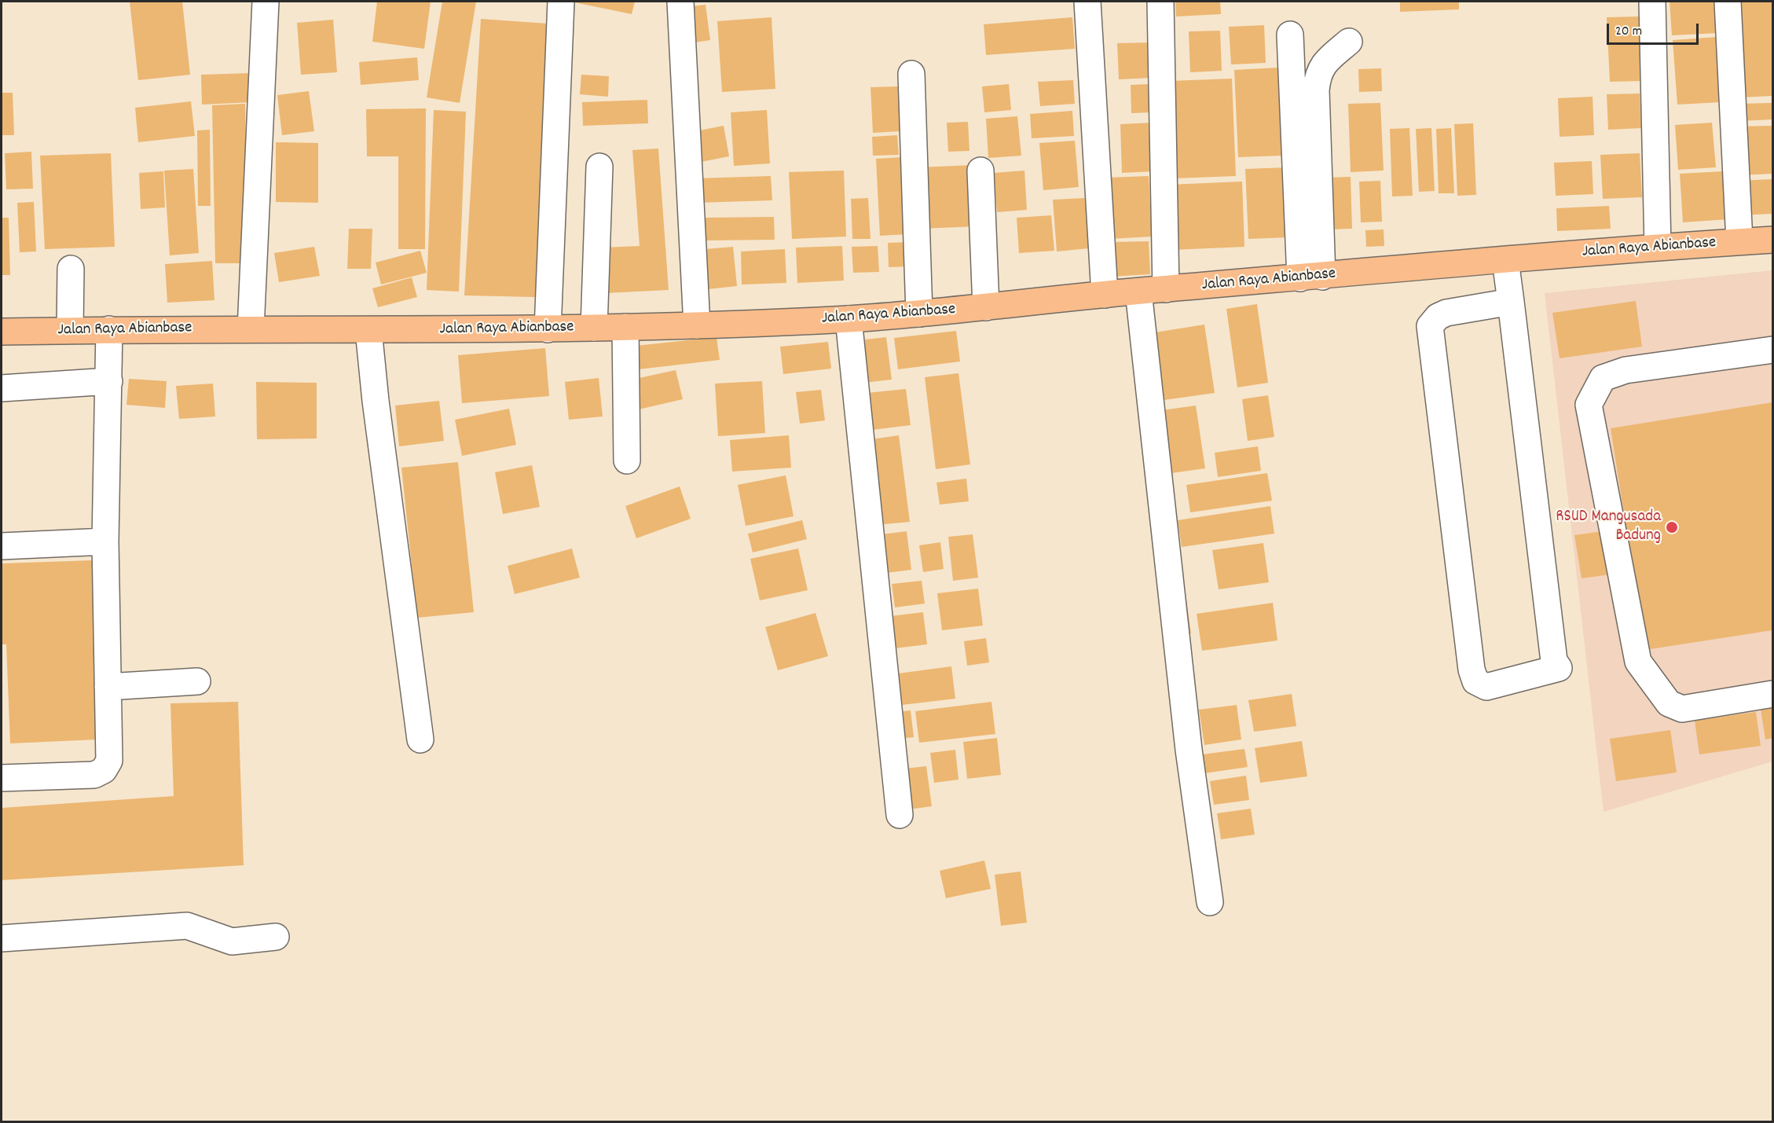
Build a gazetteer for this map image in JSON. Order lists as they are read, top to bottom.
{
  "streets": {
    "main road": ["Jalan Raya Abianbase"]
  },
  "places": ["RSUD Mangusada Badung"],
  "scale_bar": "20 m"
}
